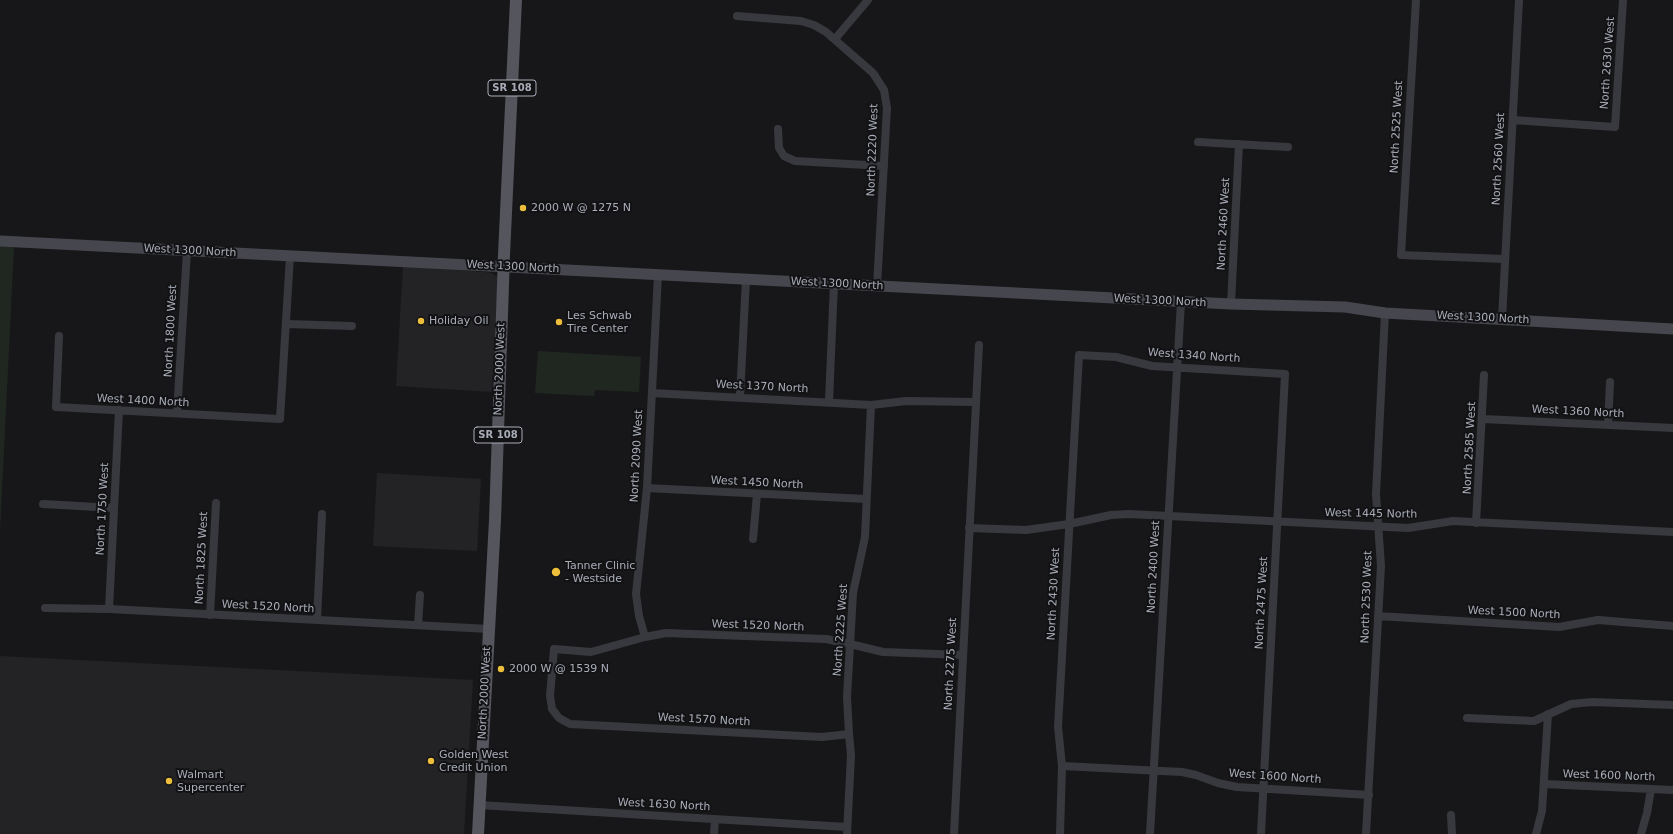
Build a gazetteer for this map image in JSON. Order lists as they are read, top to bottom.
{
  "streets": {
    "main road": ["SR 108", "North 2000 West"],
    "street": [
      "North 2630 West",
      "North 2525 West",
      "North 2220 West",
      "North 2560 West",
      "North 2460 West",
      "West 1300 North",
      "North 1800 West",
      "West 1340 North",
      "West 1370 North",
      "West 1400 North",
      "West 1360 North",
      "North 2585 West",
      "North 2090 West",
      "West 1450 North",
      "North 1750 West",
      "West 1445 North",
      "North 1825 West",
      "North 2400 West",
      "North 2430 West",
      "North 2530 West",
      "North 2475 West",
      "West 1520 North",
      "West 1500 North",
      "North 2225 West",
      "North 2275 West",
      "West 1570 North",
      "West 1600 North",
      "West 1630 North"
    ]
  },
  "crossings": [
    ["North 2630 West", "North 2560 West"],
    ["North 2525 West", "North 2560 West"],
    ["North 2220 West", "West 1300 North"],
    ["North 2560 West", "West 1300 North"],
    ["North 2460 West", "West 1300 North"],
    ["West 1300 North", "North 1800 West"],
    ["West 1300 North", "North 2000 West"],
    ["West 1300 North", "North 2090 West"],
    ["West 1300 North", "North 2400 West"],
    ["West 1300 North", "North 2530 West"],
    ["North 1800 West", "West 1400 North"],
    ["West 1340 North", "North 2400 West"],
    ["West 1340 North", "North 2430 West"],
    ["West 1340 North", "North 2475 West"],
    ["North 2000 West", "West 1520 North"],
    ["North 2000 West", "West 1630 North"],
    ["West 1370 North", "North 2090 West"],
    ["West 1370 North", "North 2225 West"],
    ["West 1370 North", "North 2275 West"],
    ["West 1400 North", "North 1750 West"],
    ["West 1360 North", "North 2585 West"],
    ["North 2585 West", "West 1445 North"],
    ["North 2090 West", "West 1450 North"],
    ["North 2090 West", "West 1520 North"],
    ["West 1450 North", "North 2225 West"],
    ["North 1750 West", "West 1520 North"],
    ["West 1445 North", "North 2400 West"],
    ["West 1445 North", "North 2430 West"],
    ["West 1445 North", "North 2530 West"],
    ["West 1445 North", "North 2475 West"],
    ["North 1825 West", "West 1520 North"],
    ["North 2400 West", "West 1600 North"],
    ["North 2430 West", "West 1600 North"],
    ["North 2530 West", "West 1500 North"],
    ["North 2530 West", "West 1600 North"],
    ["North 2475 West", "West 1600 North"],
    ["West 1520 North", "North 2225 West"],
    ["West 1520 North", "North 2275 West"],
    ["West 1520 North", "West 1570 North"],
    ["North 2225 West", "West 1570 North"],
    ["North 2225 West", "West 1630 North"]
  ],
  "places": [
    "2000 W @ 1275 N",
    "Holiday Oil",
    "Les Schwab Tire Center",
    "Tanner Clinic - Westside",
    "2000 W @ 1539 N",
    "Golden West Credit Union",
    "Walmart Supercenter"
  ]
}
